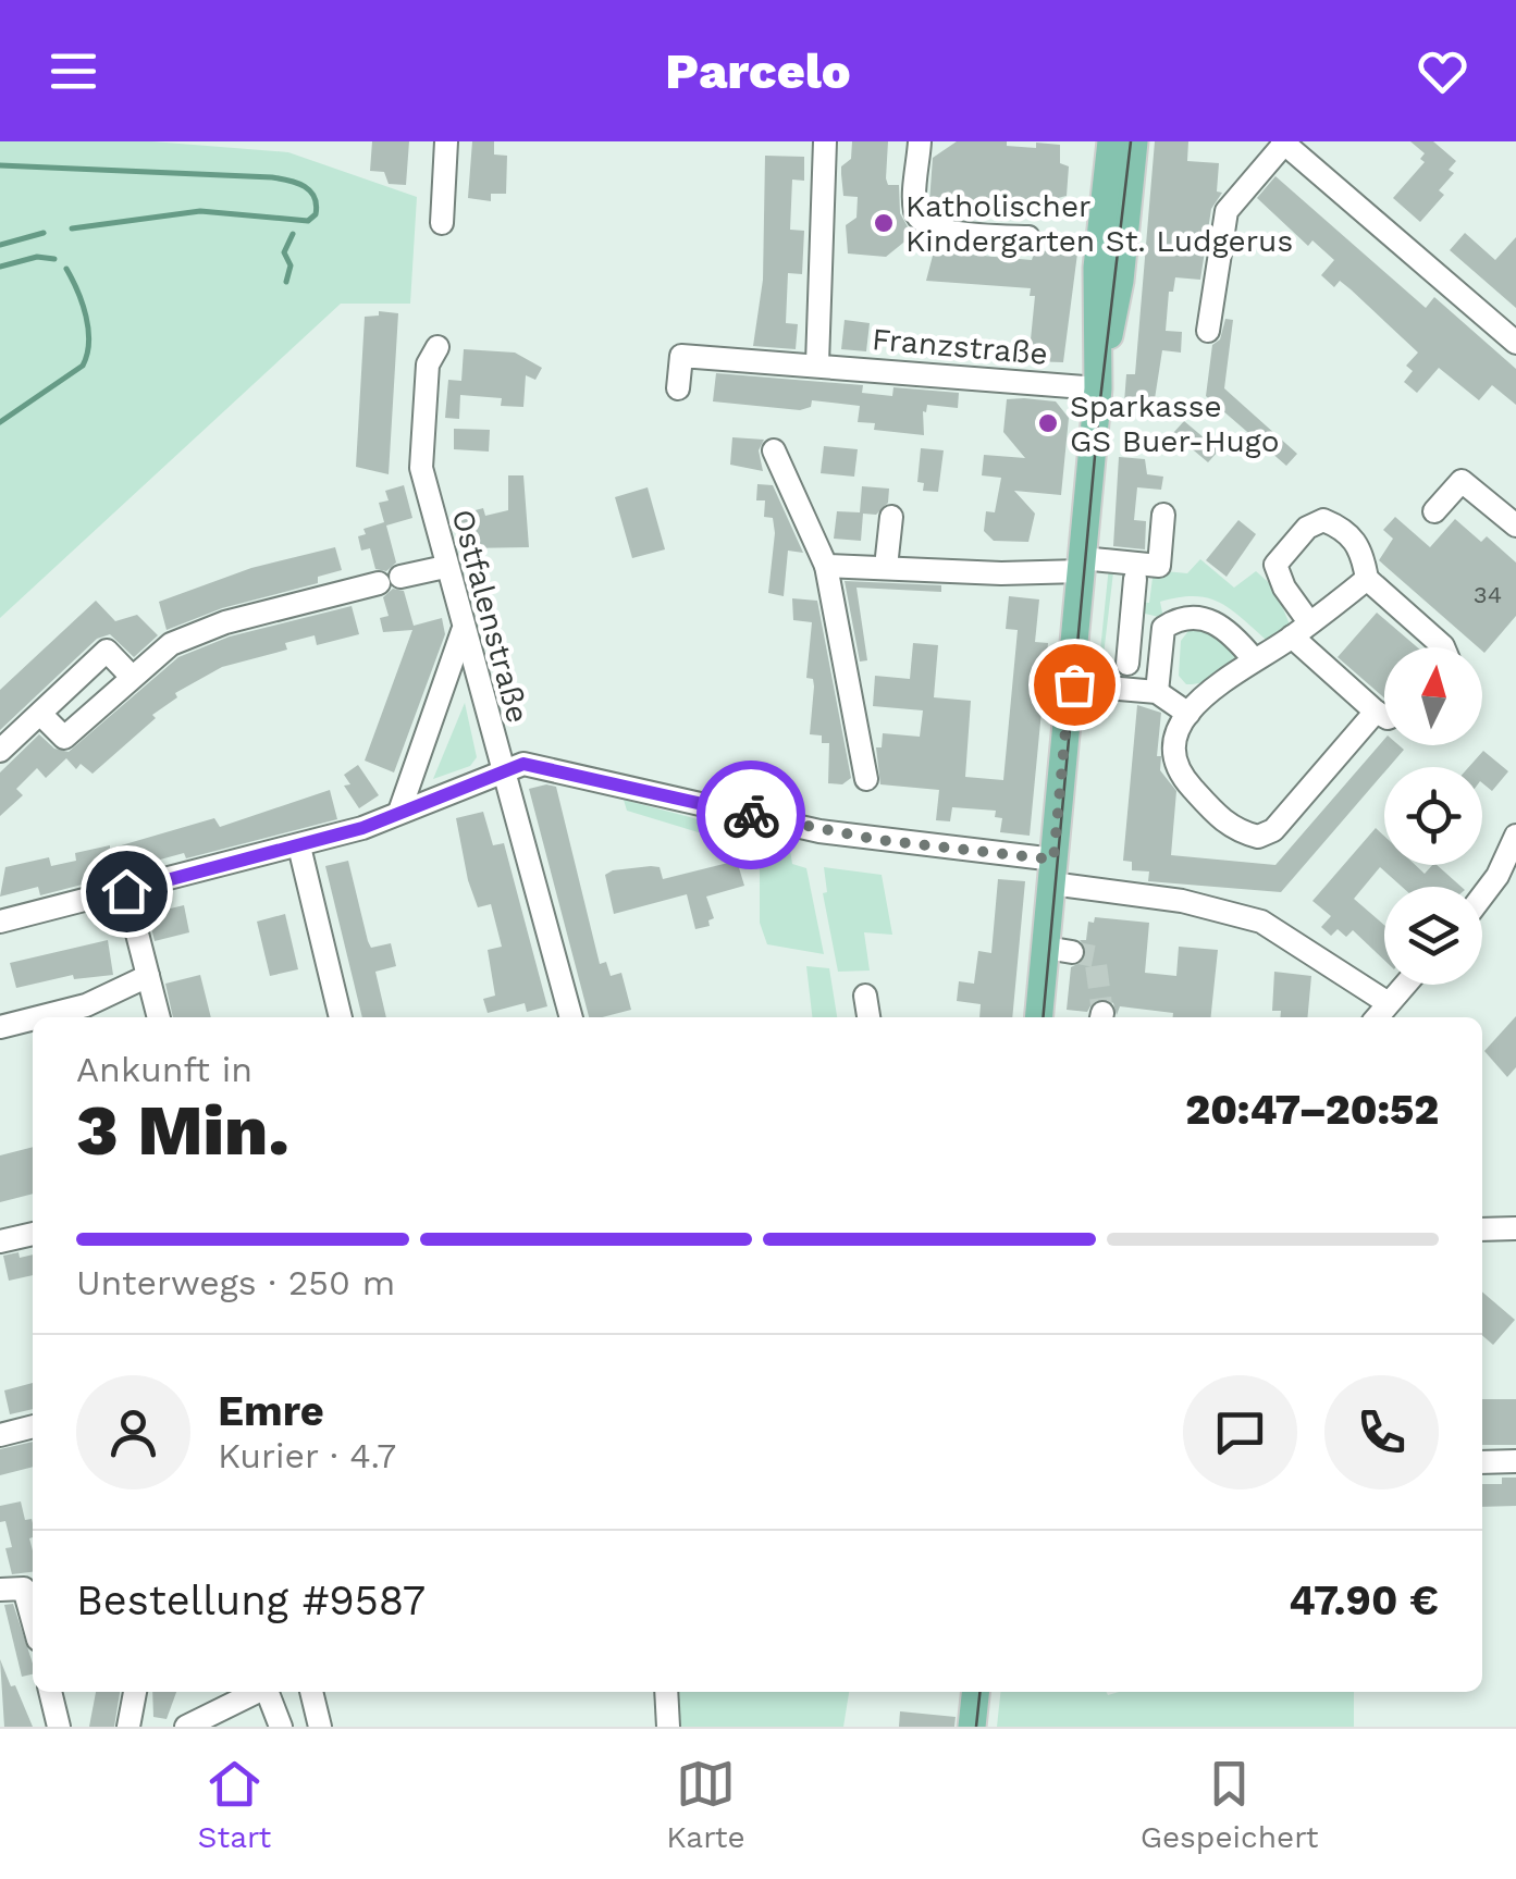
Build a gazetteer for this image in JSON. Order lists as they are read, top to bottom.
{
  "streets": {
    "street": ["Franzstraße", "Ostfalenstraße"]
  },
  "places": ["Katholischer Kindergarten St. Ludgerus", "Sparkasse GS Buer-Hugo"],
  "house_numbers": ["34"],
  "north": "top",
  "page": {
    "header": "Parcelo",
    "heading": ["3 Min.", "Ankunft in", "20:47–20:52"],
    "panel": [
      "Emre",
      "Kurier · 4.7",
      "Bestellung #9587",
      "47.90 €"
    ],
    "bar": "Unterwegs · 250 m",
    "tabs": ["Start", "Karte", "Gespeichert"]
  }
}
